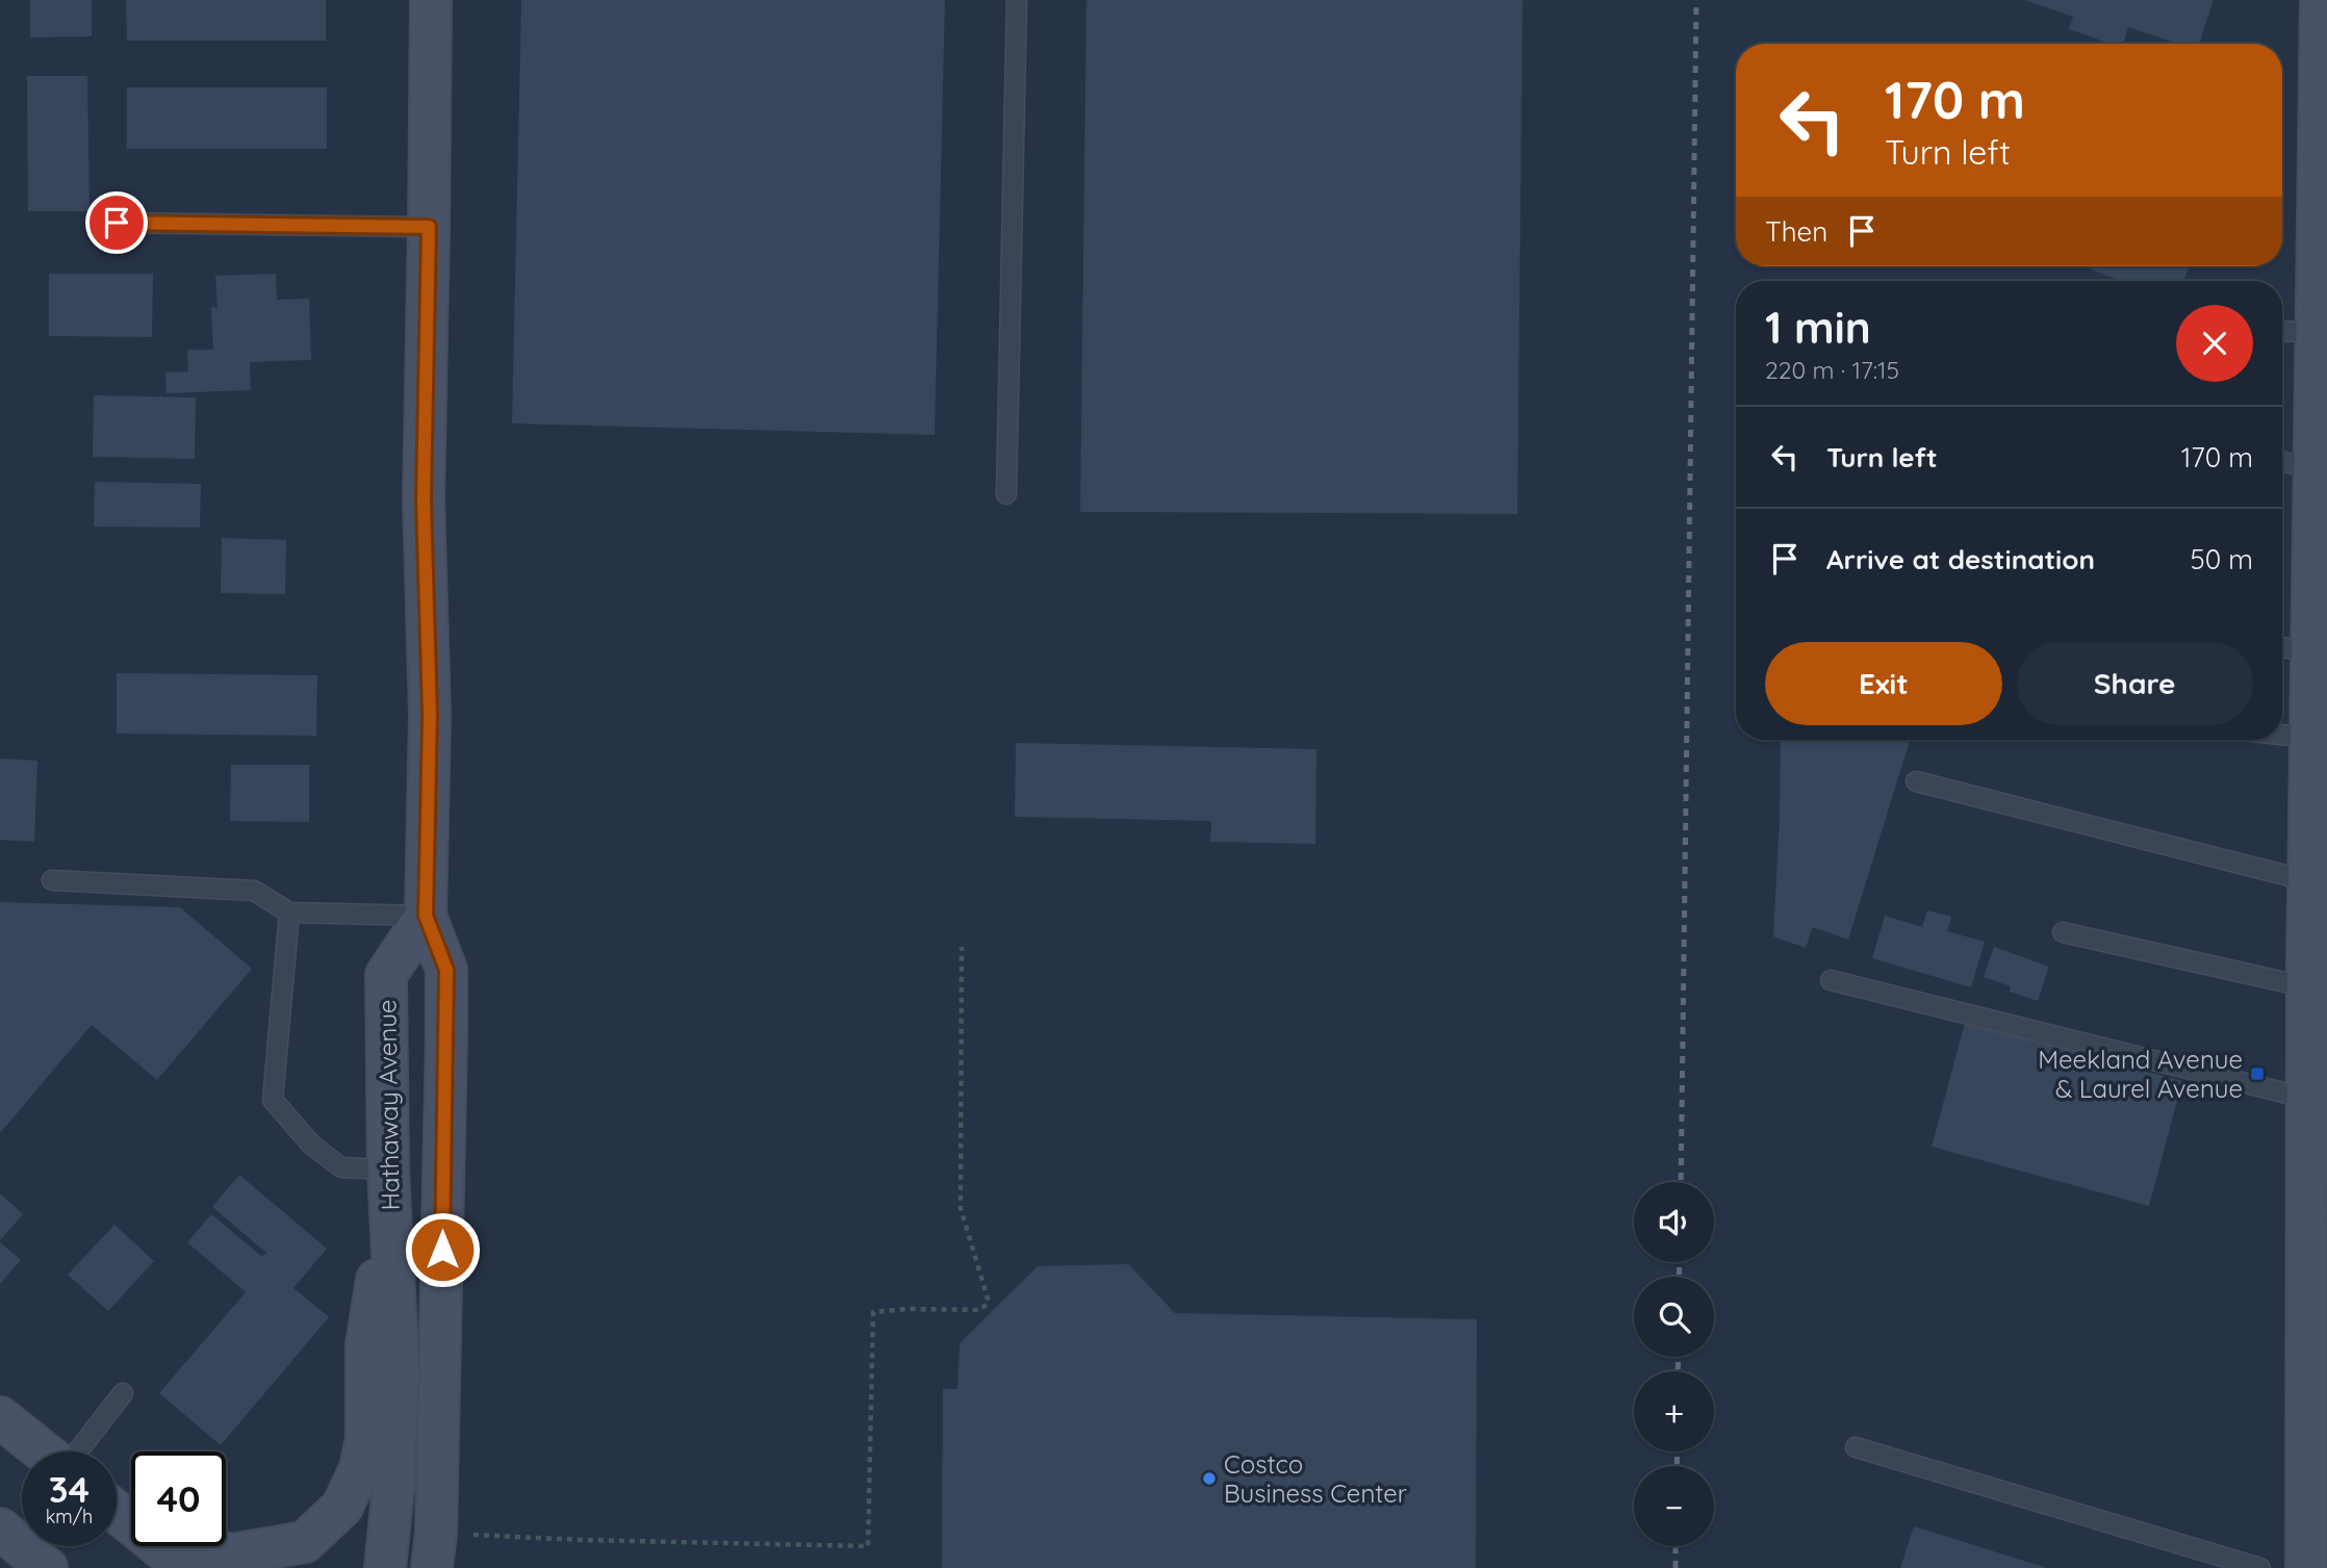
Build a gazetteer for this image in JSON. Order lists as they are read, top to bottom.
{
  "streets": {
    "street": ["Hathaway Avenue"]
  },
  "places": {
    "transit": ["Meekland Avenue & Laurel Avenue"],
    "other": ["Costco Business Center"]
  },
  "page": {
    "turn": ["170 m", "Turn left"],
    "then": "Then",
    "heading": ["1 min", "220 m · 17:15"],
    "list": [
      {
        "name": "Turn left",
        "value": "170 m"
      },
      {
        "name": "Arrive at destination",
        "value": "50 m"
      }
    ],
    "buttons": ["Exit", "Share"],
    "map_buttons": ["+", "−"],
    "speed": "34 km/h",
    "limit": "40"
  }
}
